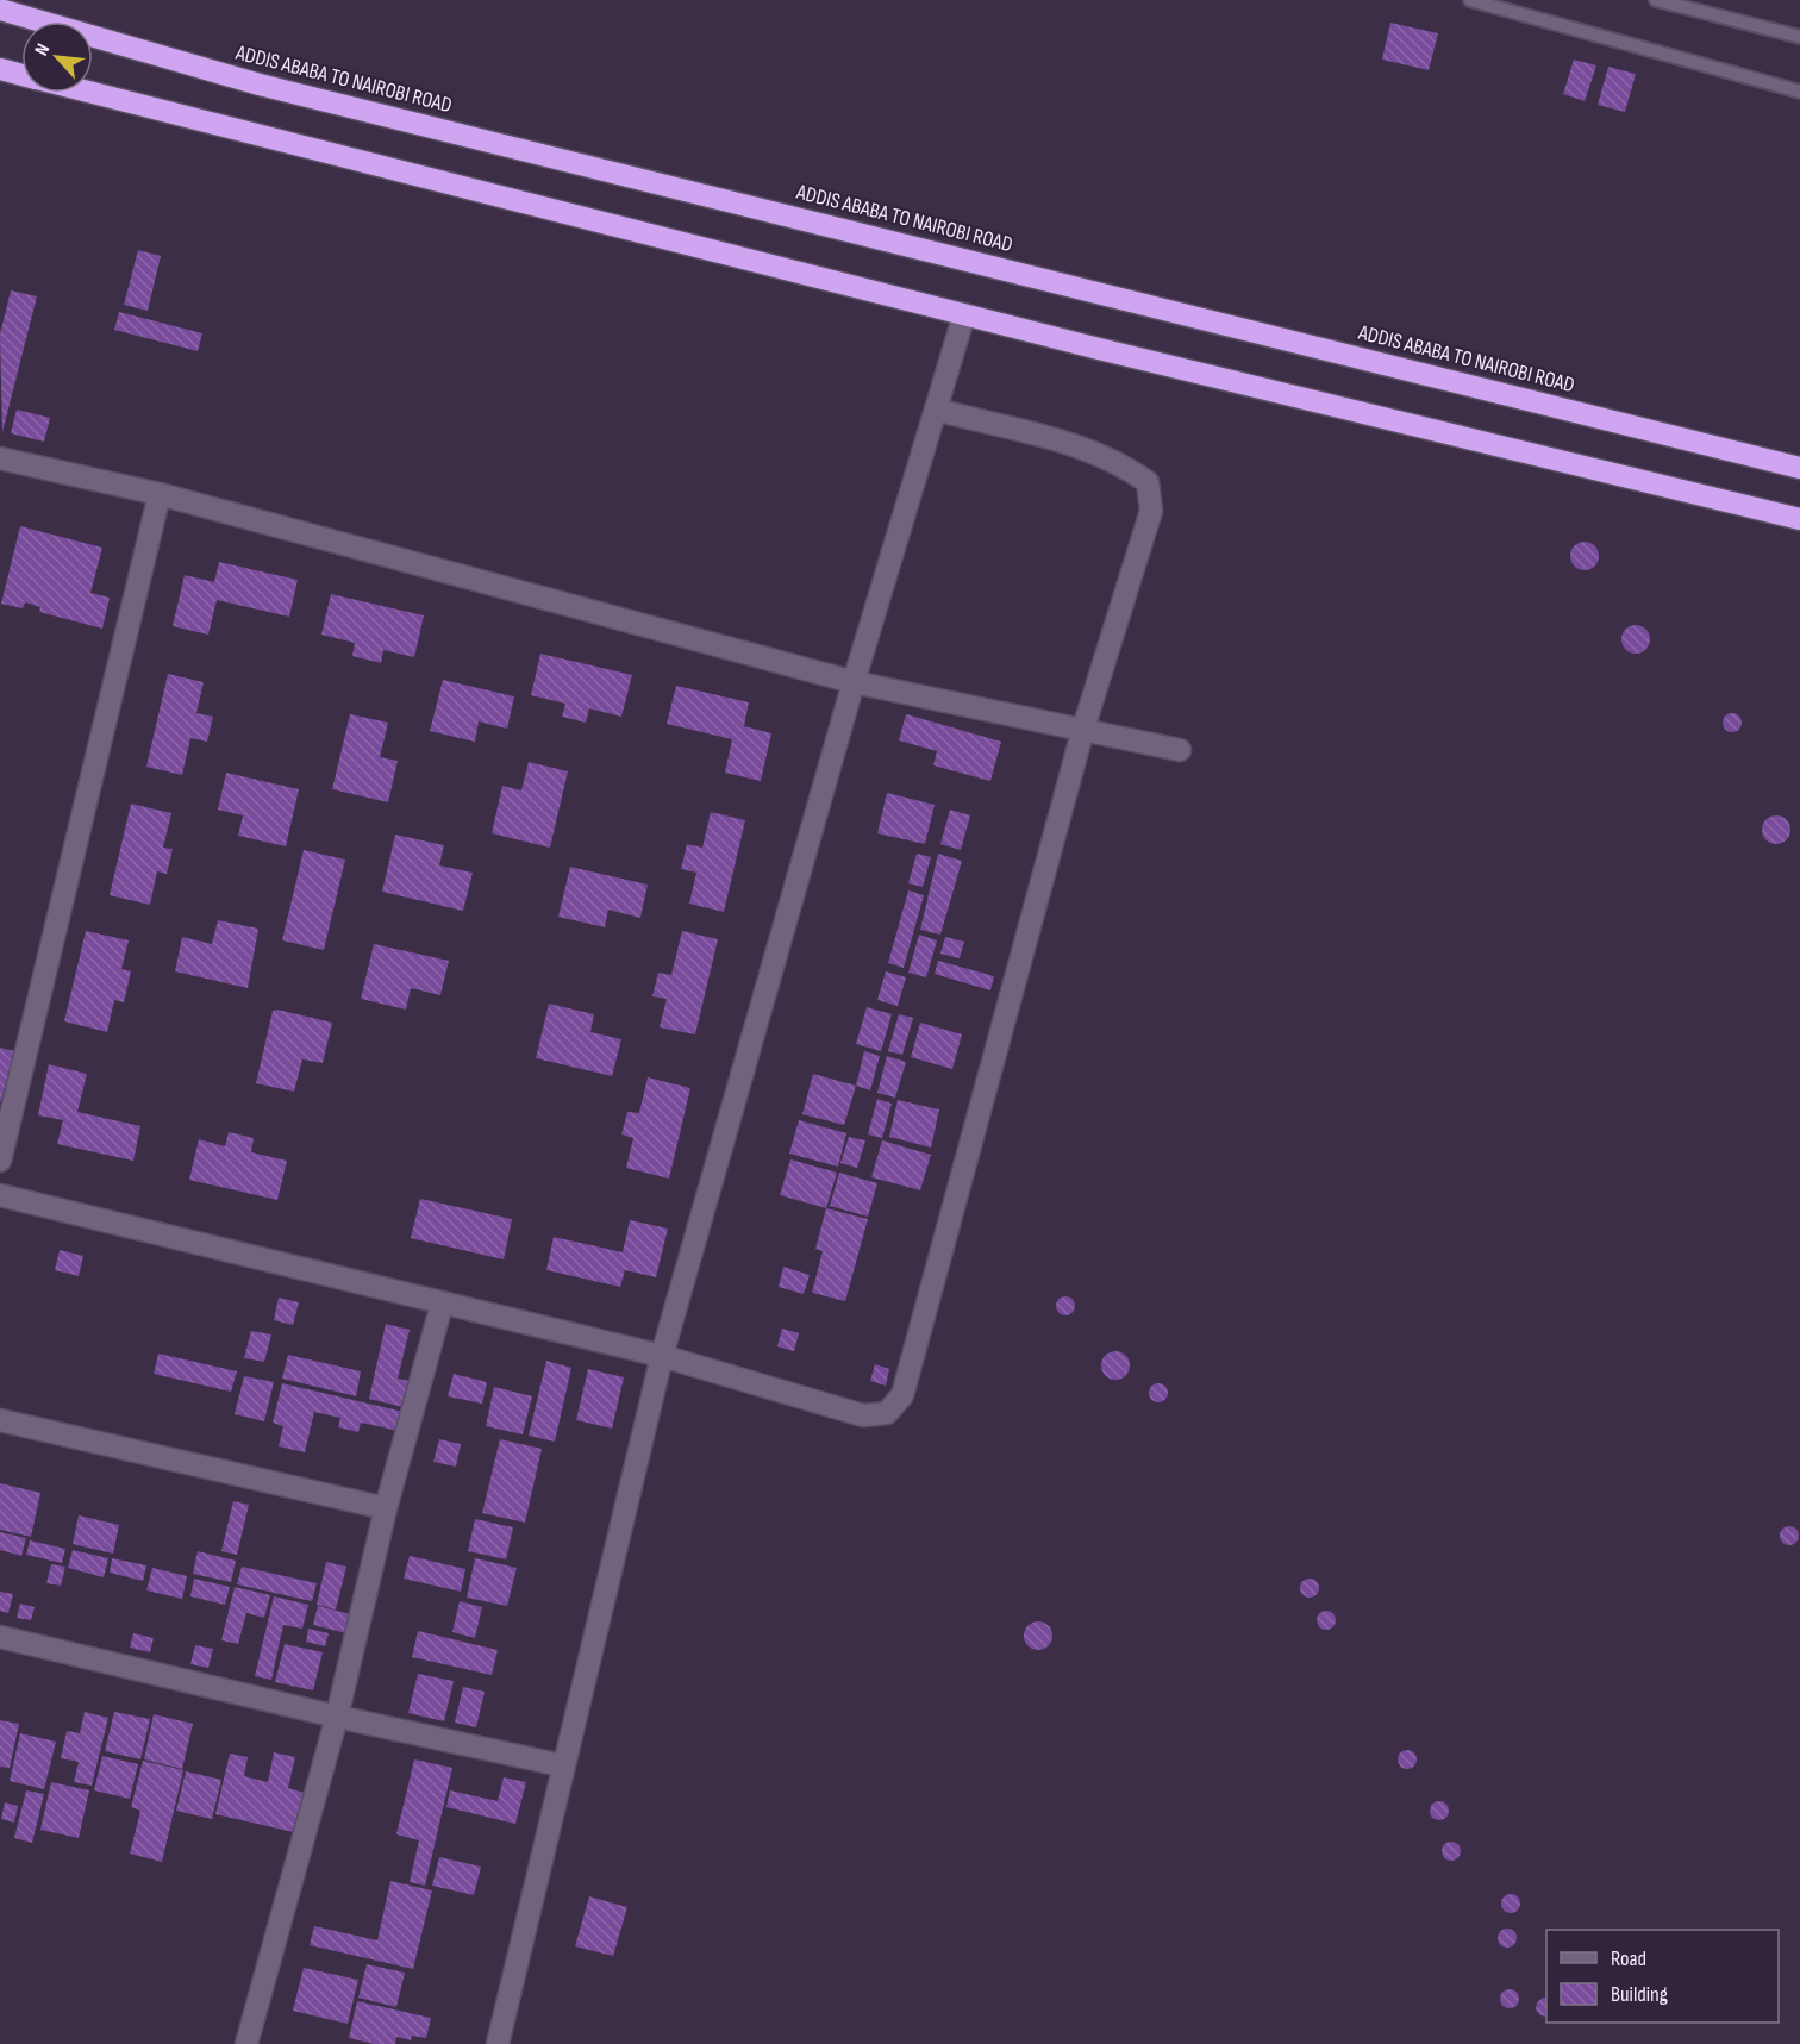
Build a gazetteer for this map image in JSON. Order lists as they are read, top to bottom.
{
  "streets": {
    "highway": ["ADDIS ABABA TO NAIROBI ROAD"]
  },
  "legend": ["Road", "Building"],
  "north": "top left"
}
